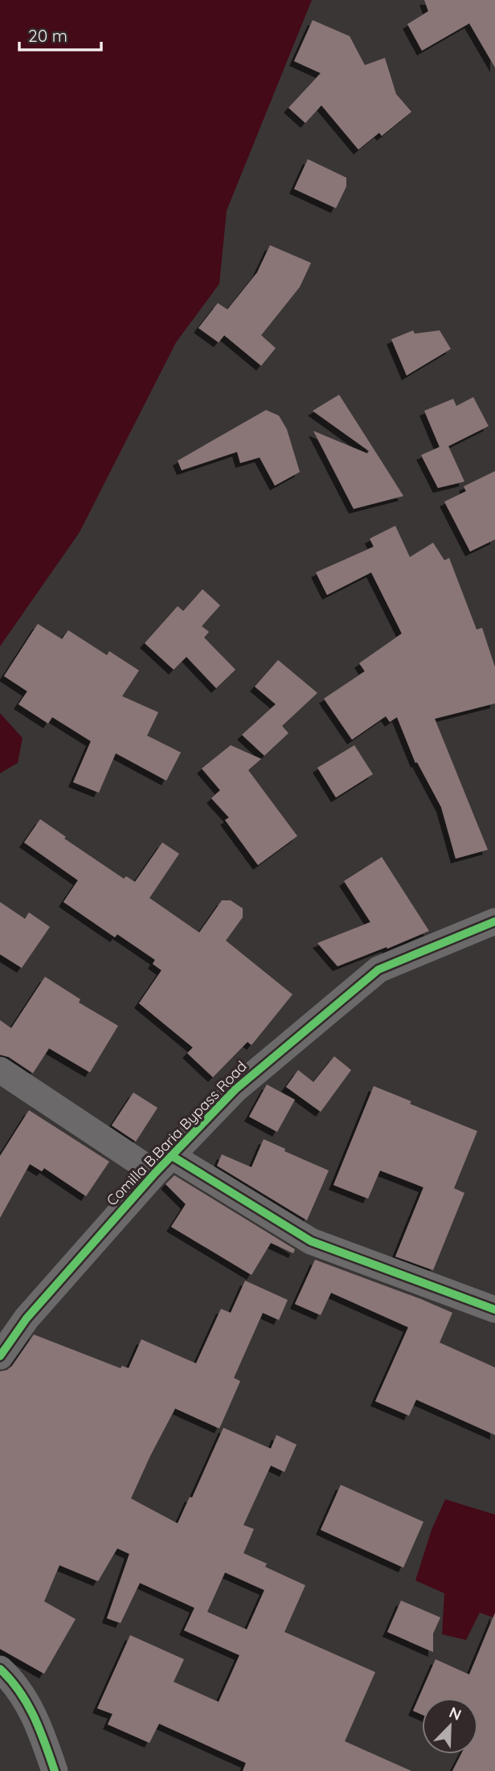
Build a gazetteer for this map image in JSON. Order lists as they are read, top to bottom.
{
  "streets": {
    "street": ["Comilla B.Baria Bypass Road"]
  },
  "scale_bar": "20 m",
  "north": "top right"
}
